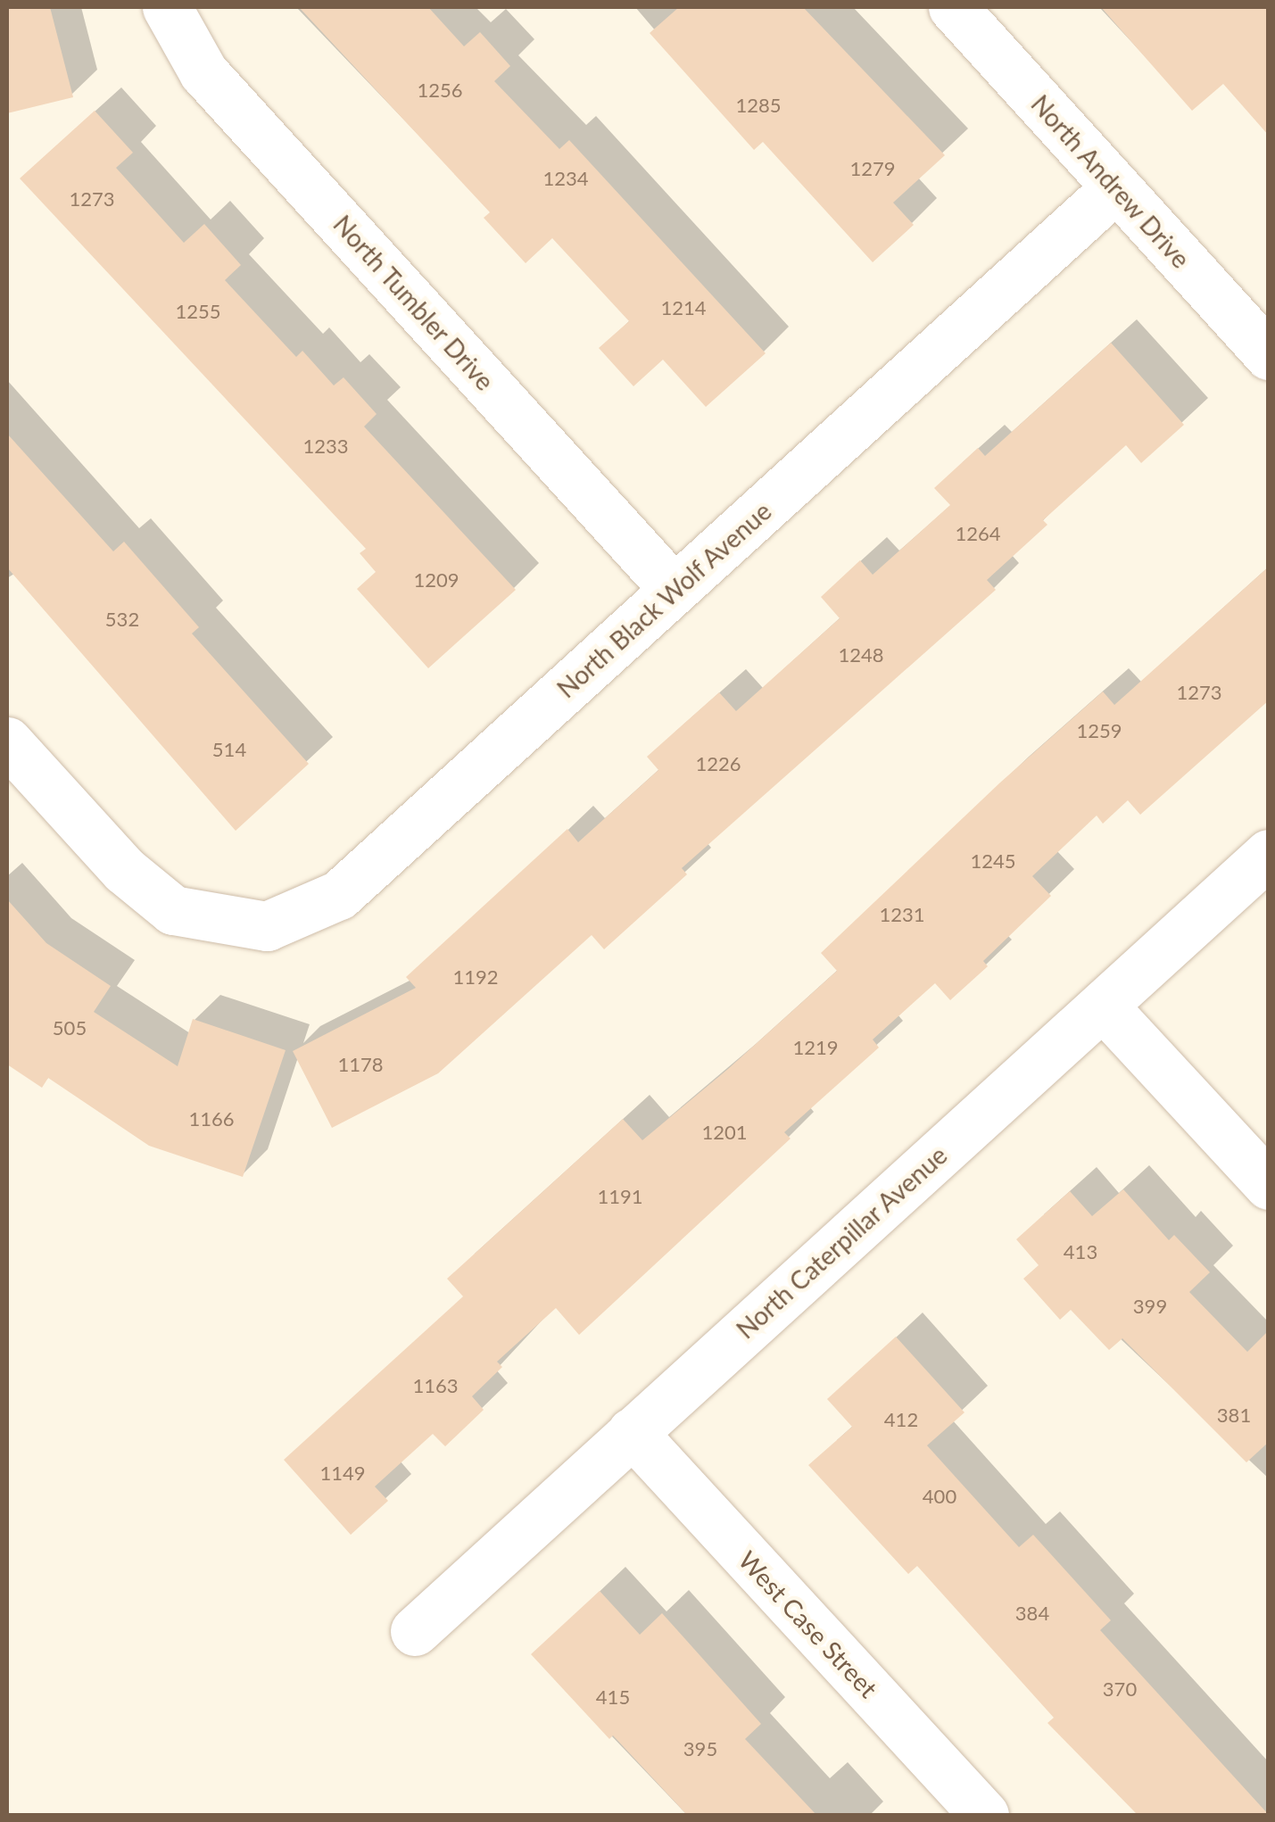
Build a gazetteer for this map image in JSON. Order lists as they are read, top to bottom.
{
  "streets": {
    "street": [
      "North Andrew Drive",
      "North Tumbler Drive",
      "North Black Wolf Avenue",
      "North Caterpillar Avenue",
      "West Case Street"
    ]
  },
  "crossings": [
    ["North Andrew Drive", "North Black Wolf Avenue"],
    ["North Tumbler Drive", "North Black Wolf Avenue"],
    ["North Caterpillar Avenue", "West Case Street"]
  ],
  "house_numbers": [
    "1256",
    "1285",
    "1279",
    "1234",
    "1273",
    "1214",
    "1255",
    "1233",
    "1264",
    "1209",
    "532",
    "1248",
    "1273",
    "1259",
    "514",
    "1226",
    "1245",
    "1231",
    "1192",
    "505",
    "1219",
    "1178",
    "1166",
    "1201",
    "1191",
    "413",
    "399",
    "1163",
    "381",
    "412",
    "1149",
    "400",
    "384",
    "370",
    "415",
    "395"
  ]
}
